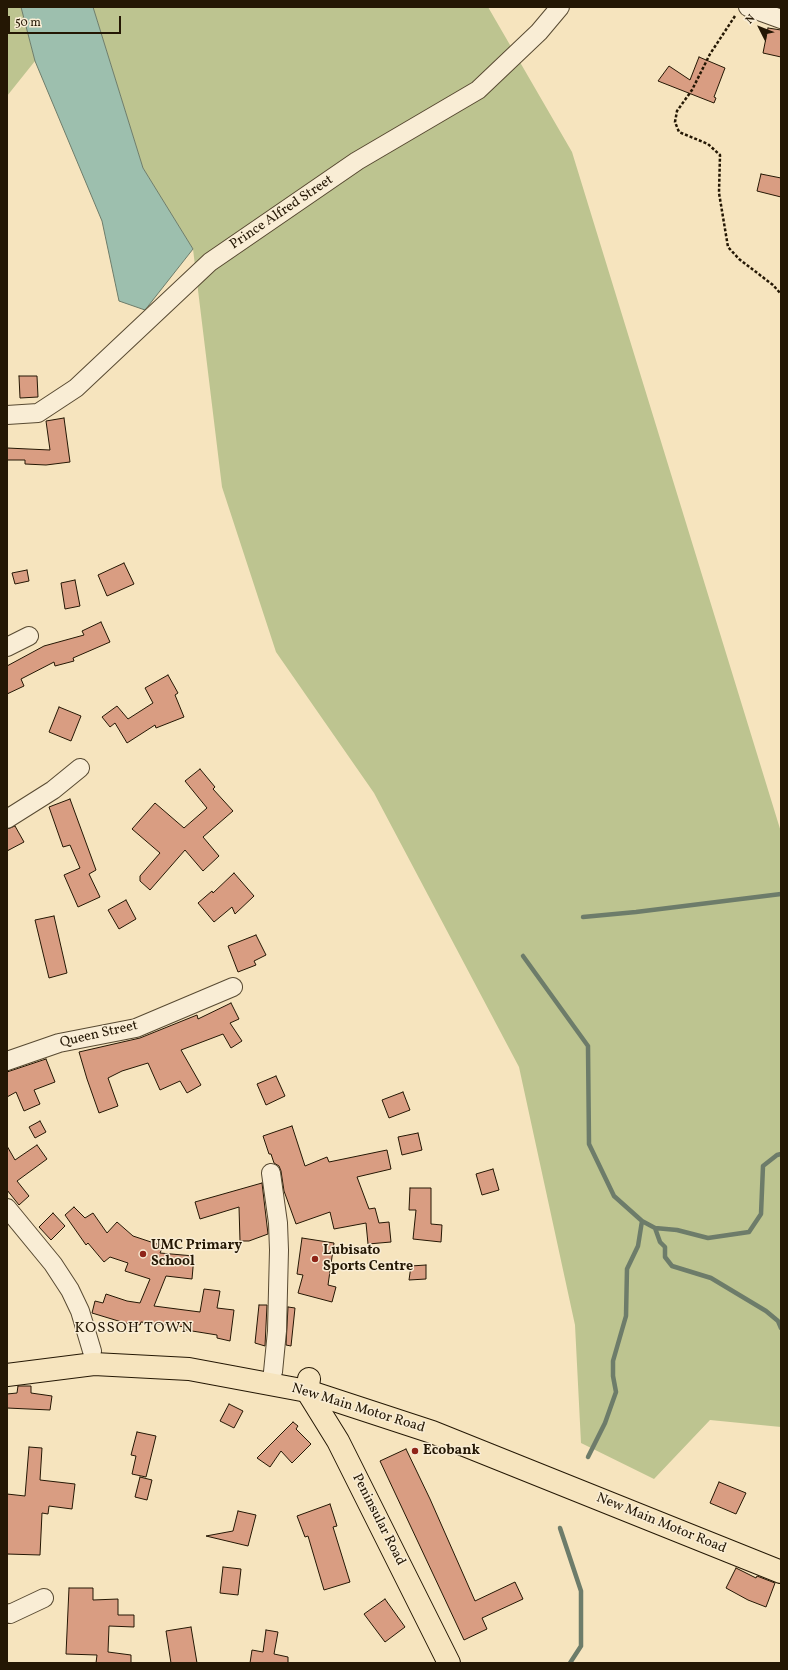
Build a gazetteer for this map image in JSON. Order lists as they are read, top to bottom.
{
  "streets": {
    "main road": ["New Main Motor Road", "Peninsular Road"],
    "street": ["Prince Alfred Street", "Queen Street"]
  },
  "crossings": [
    ["New Main Motor Road", "Peninsular Road"]
  ],
  "districts": ["KOSSOH TOWN"],
  "places": ["UMC Primary School", "Lubisato Sports Centre", "Ecobank"],
  "scale_bar": "50 m",
  "north": "top left"
}
